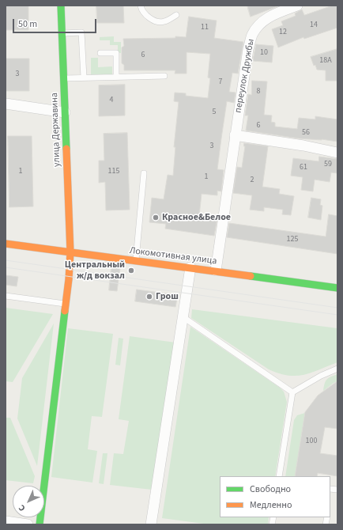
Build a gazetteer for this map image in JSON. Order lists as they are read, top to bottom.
{
  "streets": {
    "street": ["переулок Дружбы", "улица Державина", "Локомотивная улица"]
  },
  "crossings": [
    ["переулок Дружбы", "Локомотивная улица"],
    ["улица Державина", "Локомотивная улица"]
  ],
  "places": ["Красное&Белое", "Центральный ж/д вокзал", "Грош"],
  "house_numbers": [
    "14",
    "11",
    "12",
    "10",
    "6",
    "18А",
    "3",
    "7",
    "8",
    "4",
    "5",
    "6",
    "56",
    "3",
    "59",
    "61",
    "1",
    "115",
    "1",
    "2",
    "125",
    "100"
  ],
  "legend": ["Свободно", "Медленно"],
  "scale_bar": "50 m",
  "north": "bottom left"
}
